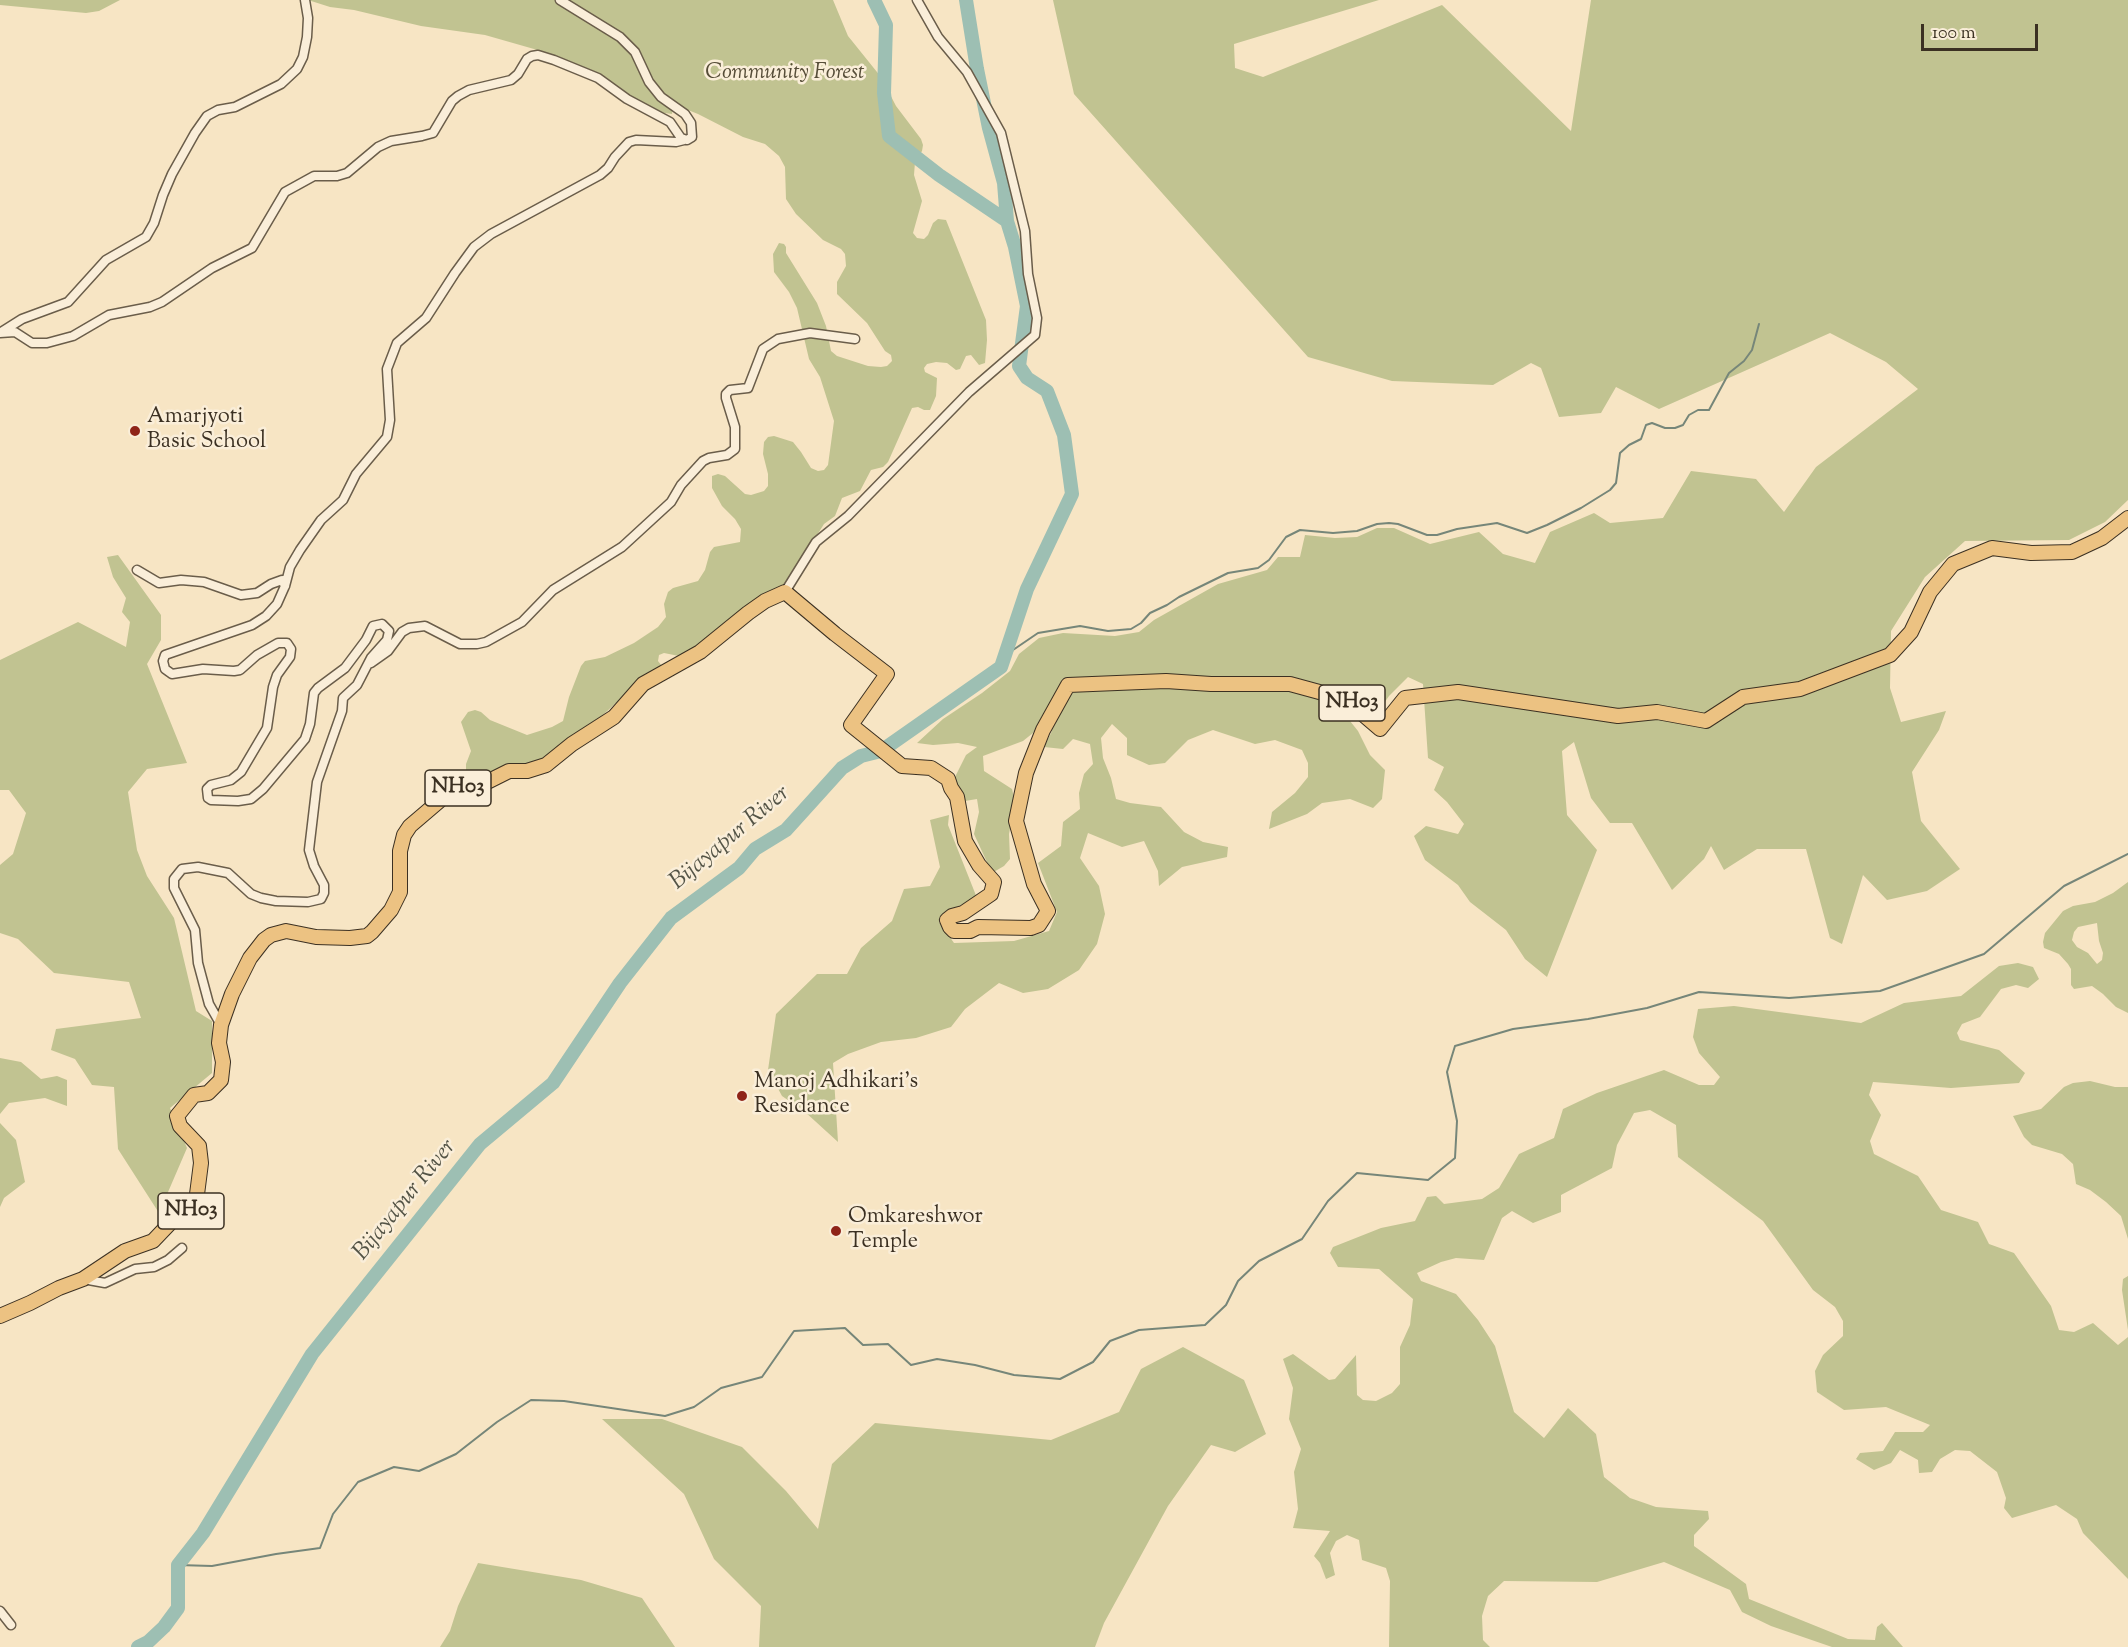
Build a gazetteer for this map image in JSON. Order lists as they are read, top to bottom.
{
  "streets": {
    "main road": ["NH03"]
  },
  "water": ["Bijayapur River"],
  "parks": ["Community Forest"],
  "places": ["Amarjyoti Basic School", "Manoj Adhikari's Residance", "Omkareshwor Temple"],
  "scale_bar": "100 m"
}
